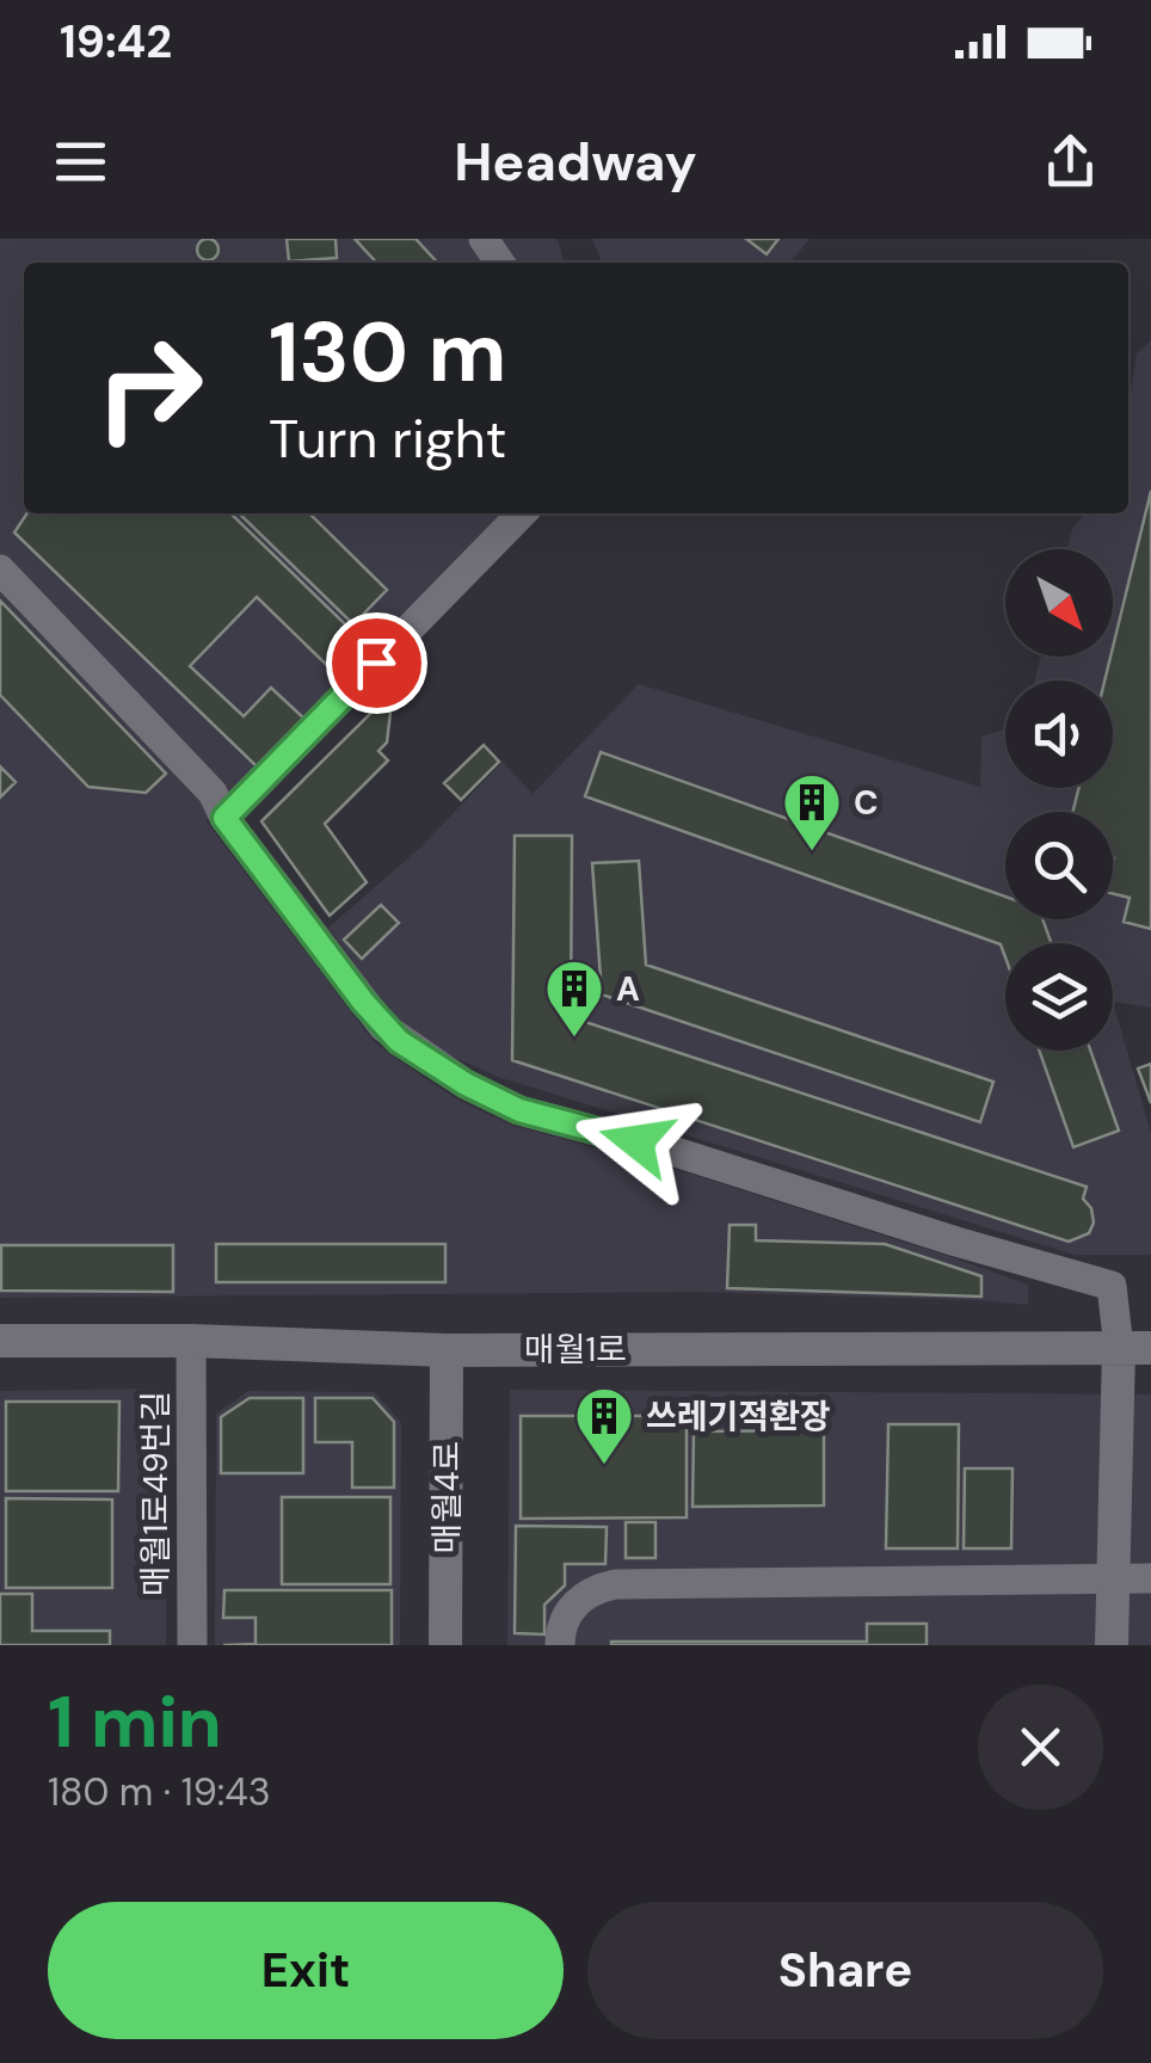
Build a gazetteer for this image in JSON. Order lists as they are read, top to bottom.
{
  "streets": {
    "street": ["매월1로", "매월1로49번길", "매월4로"]
  },
  "crossings": [
    ["매월1로", "매월1로49번길"],
    ["매월1로", "매월4로"]
  ],
  "places": {
    "building": ["C", "A", "쓰레기적환장"]
  },
  "north": "bottom right",
  "page": {
    "status": "19:42",
    "header": "Headway",
    "turn": ["130 m", "Turn right"],
    "heading": ["1 min", "180 m · 19:43"],
    "buttons": ["Exit", "Share"]
  }
}
